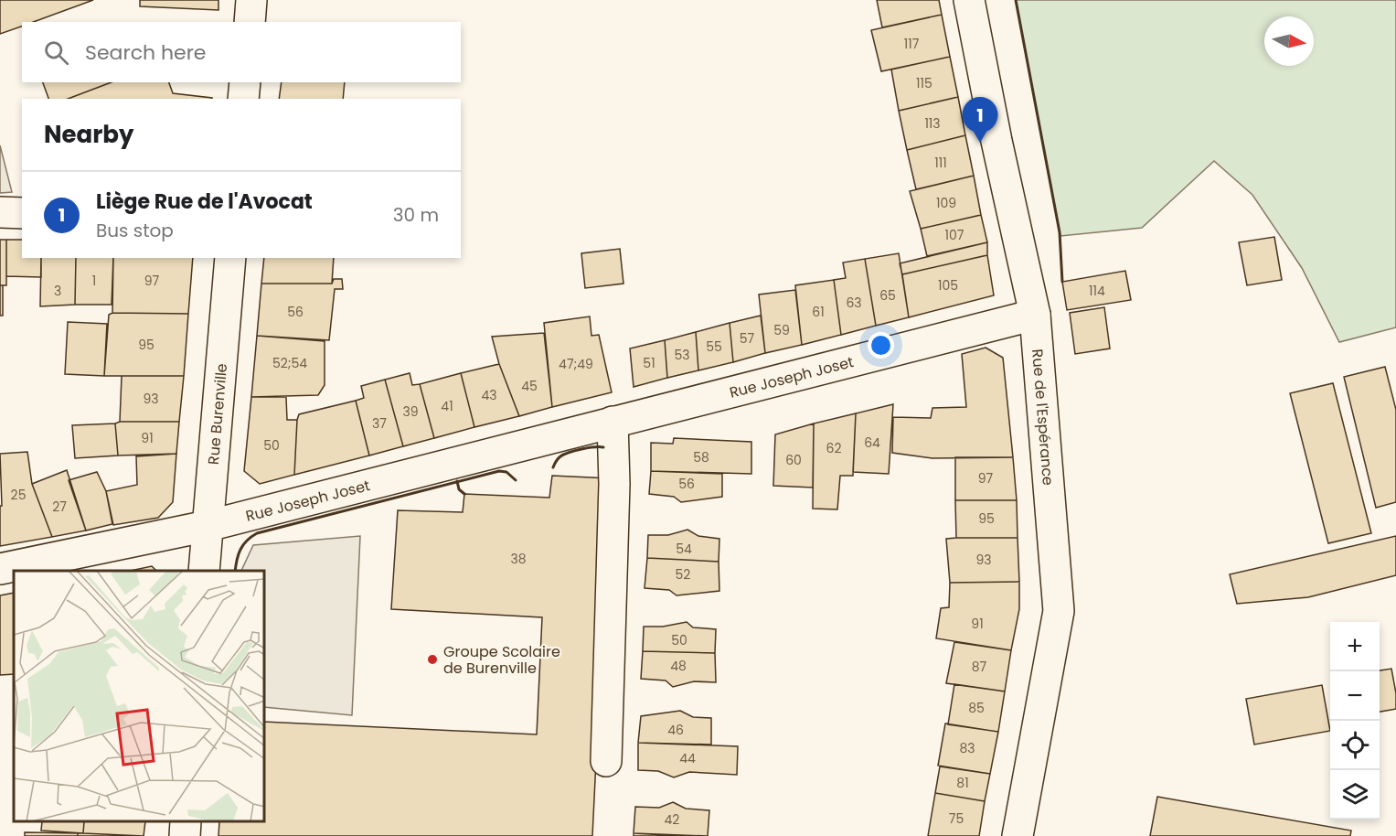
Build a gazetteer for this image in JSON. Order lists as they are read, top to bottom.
{
  "streets": {
    "street": ["Rue Joseph Joset", "Rue Burenville", "Rue de l'Espérance"]
  },
  "crossings": [
    ["Rue Joseph Joset", "Rue Burenville"],
    ["Rue Joseph Joset", "Rue de l'Espérance"]
  ],
  "places": ["Groupe Scolaire de Burenville"],
  "house_numbers": [
    "117",
    "115",
    "113",
    "111",
    "109",
    "107",
    "1",
    "97",
    "105",
    "3",
    "114",
    "65",
    "63",
    "56",
    "61",
    "59",
    "57",
    "95",
    "55",
    "53",
    "52;54",
    "51",
    "47;49",
    "45",
    "43",
    "93",
    "41",
    "39",
    "37",
    "91",
    "64",
    "50",
    "62",
    "58",
    "60",
    "97",
    "56",
    "25",
    "27",
    "95",
    "54",
    "38",
    "93",
    "52",
    "91",
    "50",
    "48",
    "87",
    "85",
    "46",
    "83",
    "44",
    "81",
    "75",
    "42"
  ],
  "north": "right",
  "page": {
    "search": "Search here",
    "pins": "1",
    "heading": "Nearby",
    "list": [
      {
        "mark": "1",
        "name": "Liège Rue de l'Avocat",
        "note": "Bus stop",
        "value": "30 m"
      }
    ],
    "map_buttons": ["+", "−"]
  }
}
